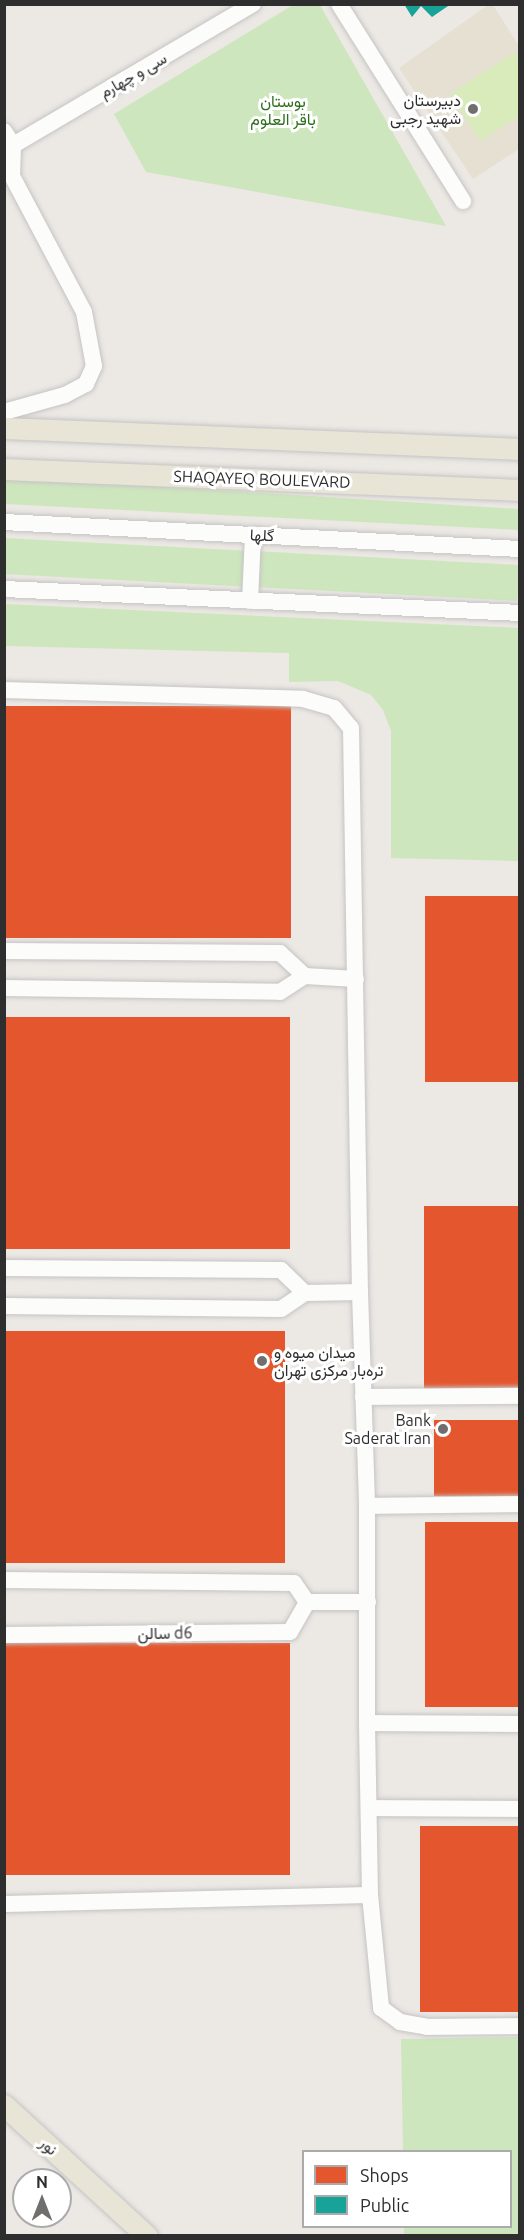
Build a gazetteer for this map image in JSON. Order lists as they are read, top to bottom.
{
  "streets": {
    "main road": ["SHAQAYEQ BOULEVARD", "نور"],
    "street": ["سی و چهارم", "گلها", "سالن d6"]
  },
  "parks": ["بوستان باقر العلوم"],
  "places": ["دبیرستان شهید رجبی", "میدان میوه و تره‌بار مرکزی تهران", "Bank Saderat Iran"],
  "legend": ["Shops", "Public"],
  "north": "top"
}
